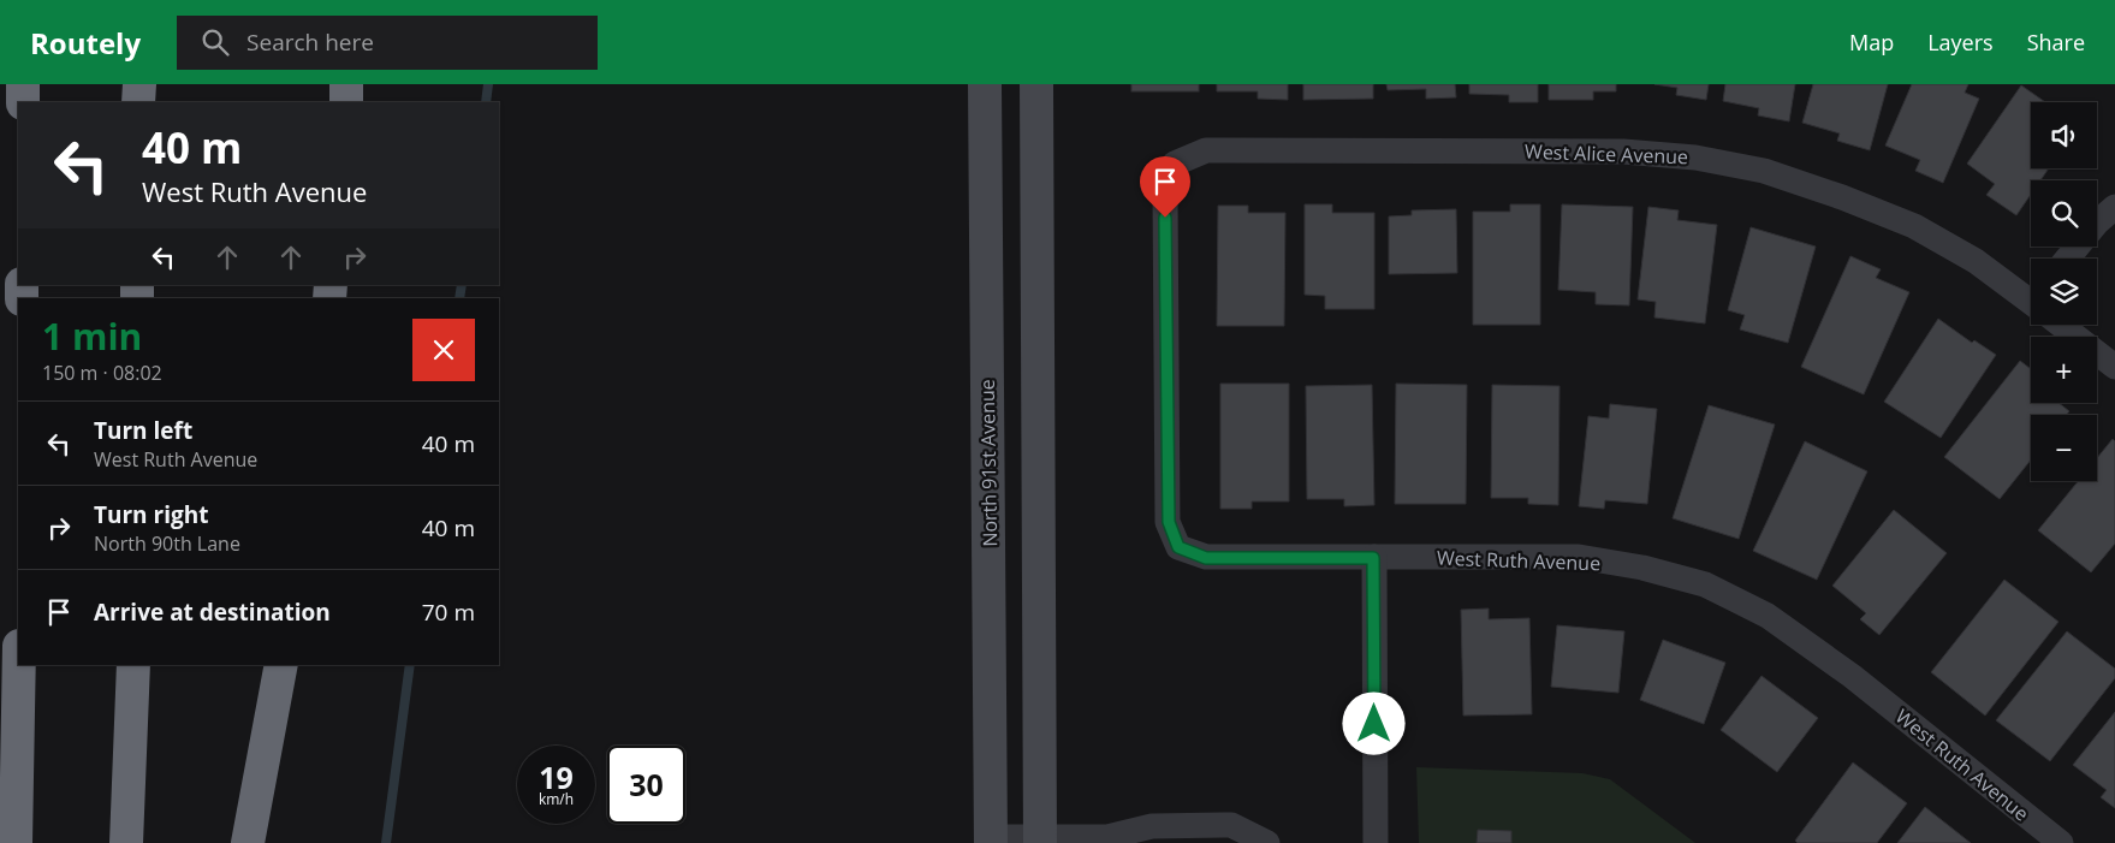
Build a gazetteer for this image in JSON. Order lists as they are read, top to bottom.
{
  "streets": {
    "main road": ["North 91st Avenue"],
    "street": ["West Alice Avenue", "West Ruth Avenue"]
  },
  "crossings": [
    ["West Alice Avenue", "West Ruth Avenue"]
  ],
  "page": {
    "header": "Routely",
    "search": "Search here",
    "nav": ["Map", "Layers", "Share"],
    "map_buttons": ["+", "−"],
    "turn": ["40 m", "West Ruth Avenue"],
    "heading": ["1 min", "150 m · 08:02"],
    "list": [
      {
        "name": "Turn left",
        "note": "West Ruth Avenue",
        "value": "40 m"
      },
      {
        "name": "Turn right",
        "note": "North 90th Lane",
        "value": "40 m"
      },
      {
        "name": "Arrive at destination",
        "value": "70 m"
      }
    ],
    "speed": "19 km/h",
    "limit": "30"
  }
}
